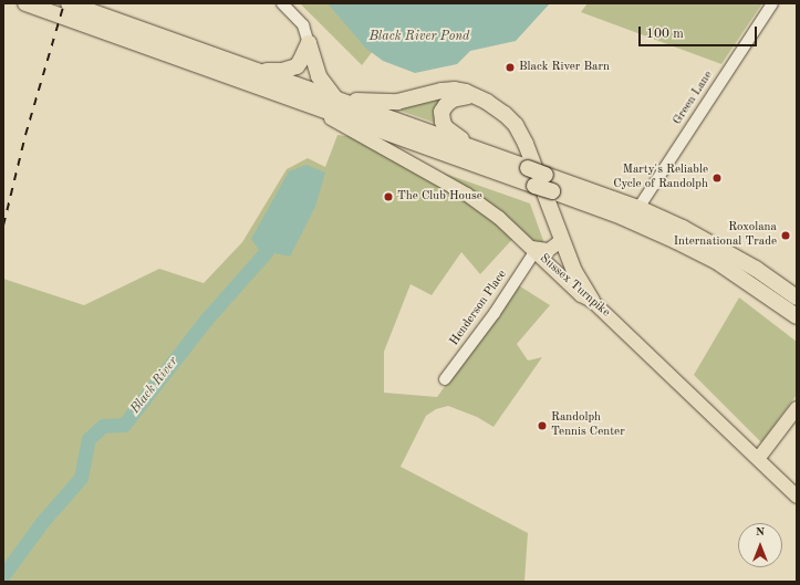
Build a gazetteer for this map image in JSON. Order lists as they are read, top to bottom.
{
  "streets": {
    "main road": ["Sussex Turnpike"],
    "street": ["Green Lane", "Henderson Place"]
  },
  "crossings": [
    ["Sussex Turnpike", "Henderson Place"]
  ],
  "water": ["Black River Pond", "Black River"],
  "places": [
    "Black River Barn",
    "Marty's Reliable Cycle of Randolph",
    "The Club House",
    "Roxolana International Trade",
    "Randolph Tennis Center"
  ],
  "scale_bar": "100 m",
  "north": "top"
}
